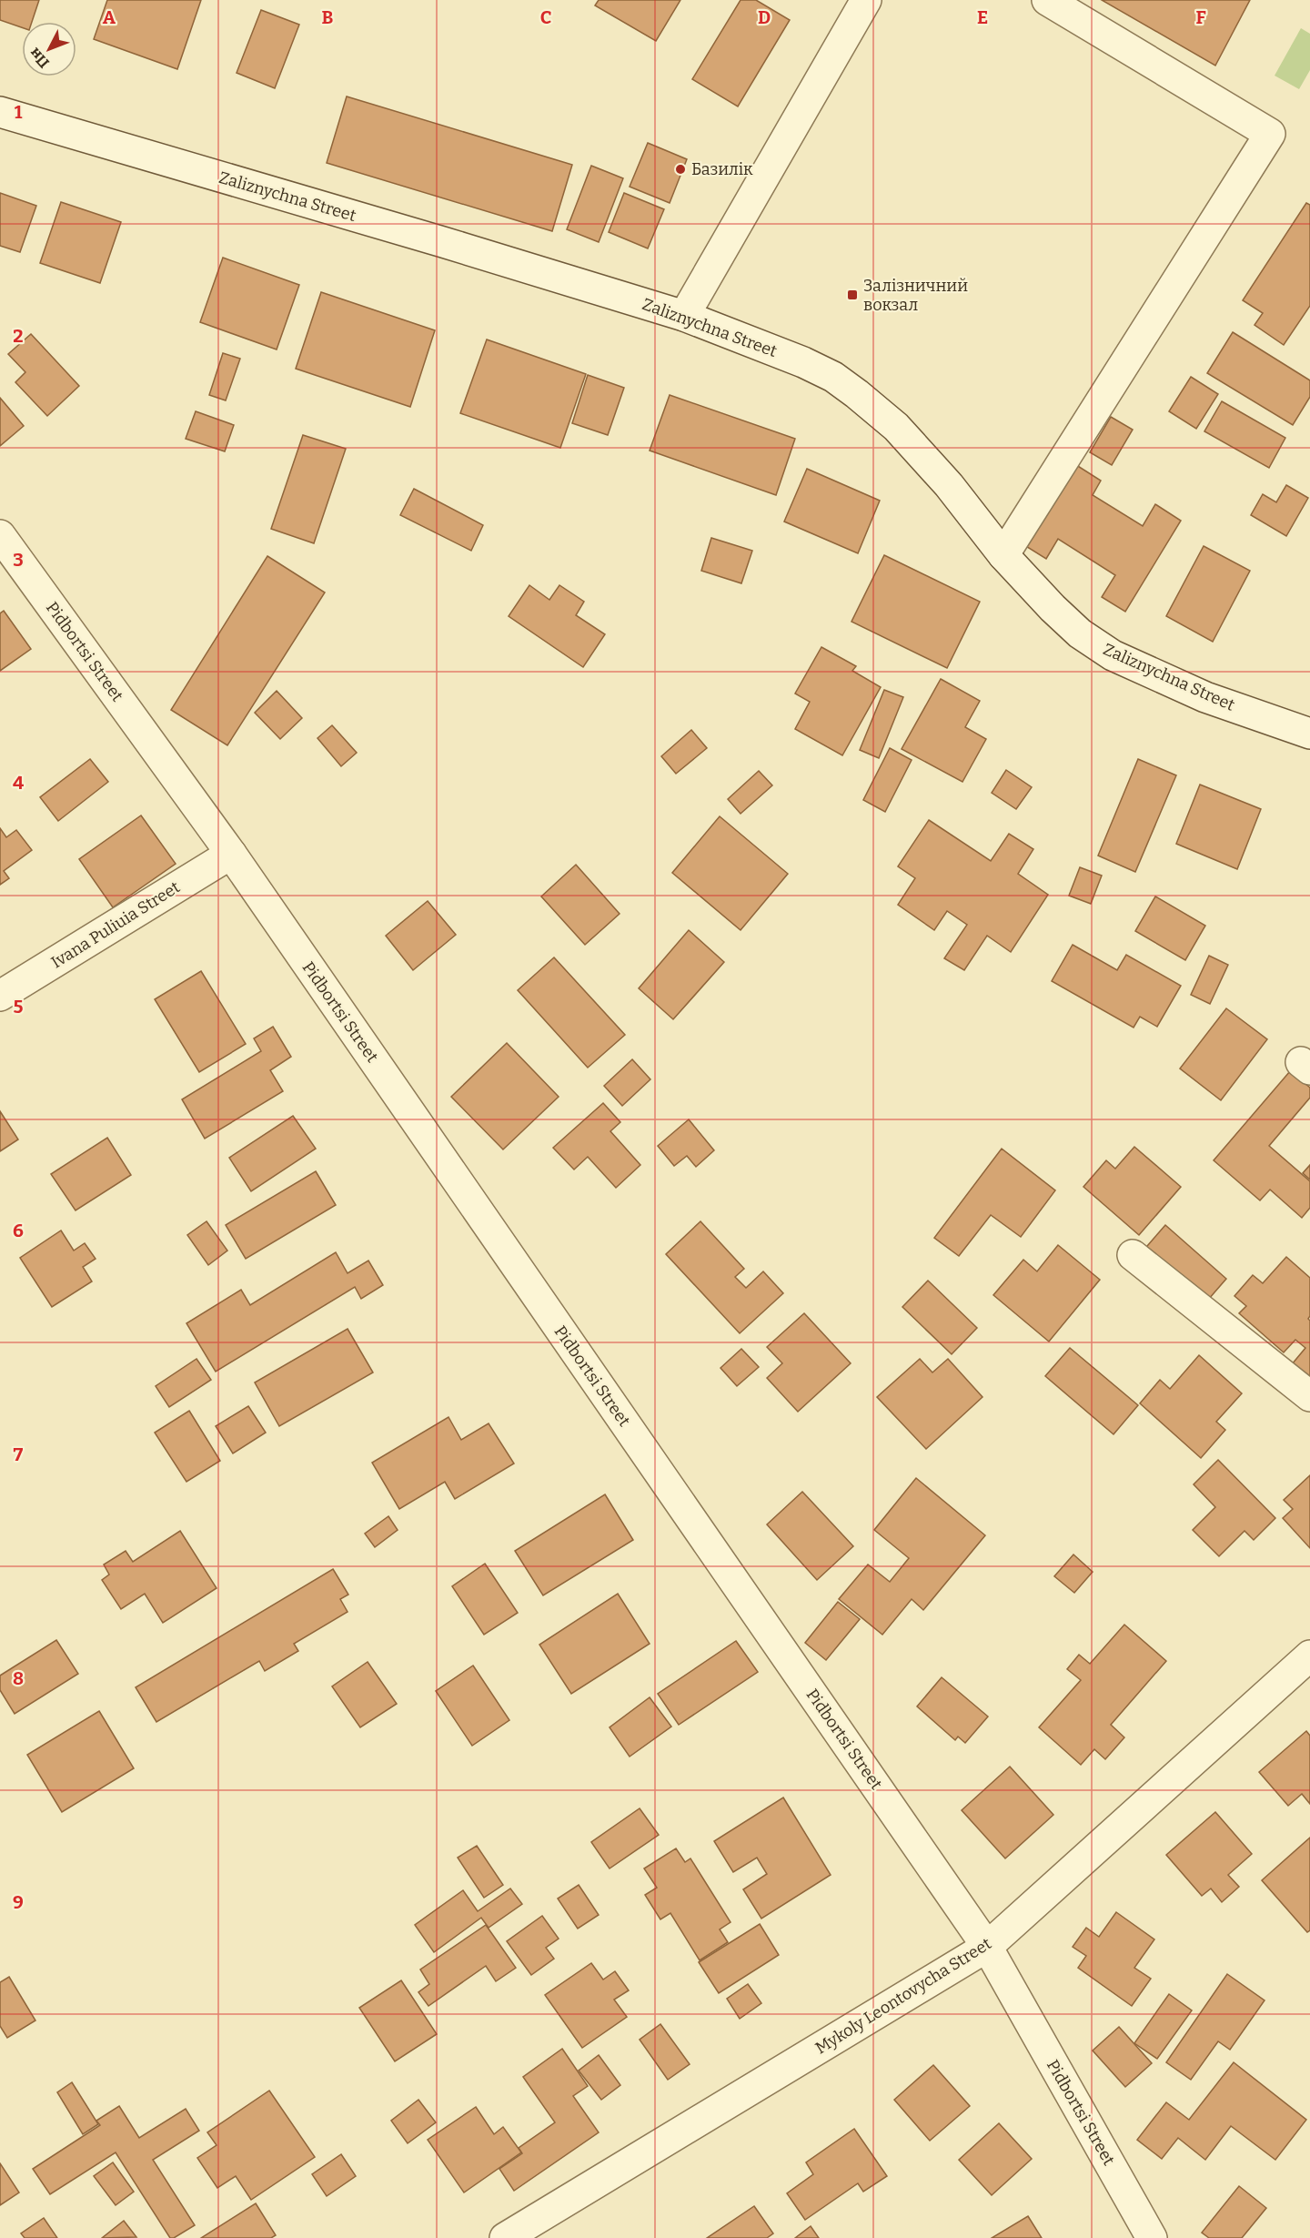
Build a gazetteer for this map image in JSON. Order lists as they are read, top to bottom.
{
  "streets": {
    "street": [
      "Zaliznychna Street",
      "Pidbortsi Street",
      "Ivana Puliuia Street",
      "Mykoly Leontovycha Street"
    ]
  },
  "crossings": [
    ["Pidbortsi Street", "Ivana Puliuia Street"],
    ["Pidbortsi Street", "Mykoly Leontovycha Street"]
  ],
  "places": {
    "other": ["Базилік"],
    "transit": ["Залізничний вокзал"]
  },
  "north": "bottom left",
  "grid": {
    "columns": [
      "A",
      "B",
      "C",
      "D",
      "E",
      "F"
    ],
    "rows": [
      "1",
      "2",
      "3",
      "4",
      "5",
      "6",
      "7",
      "8",
      "9"
    ]
  }
}
